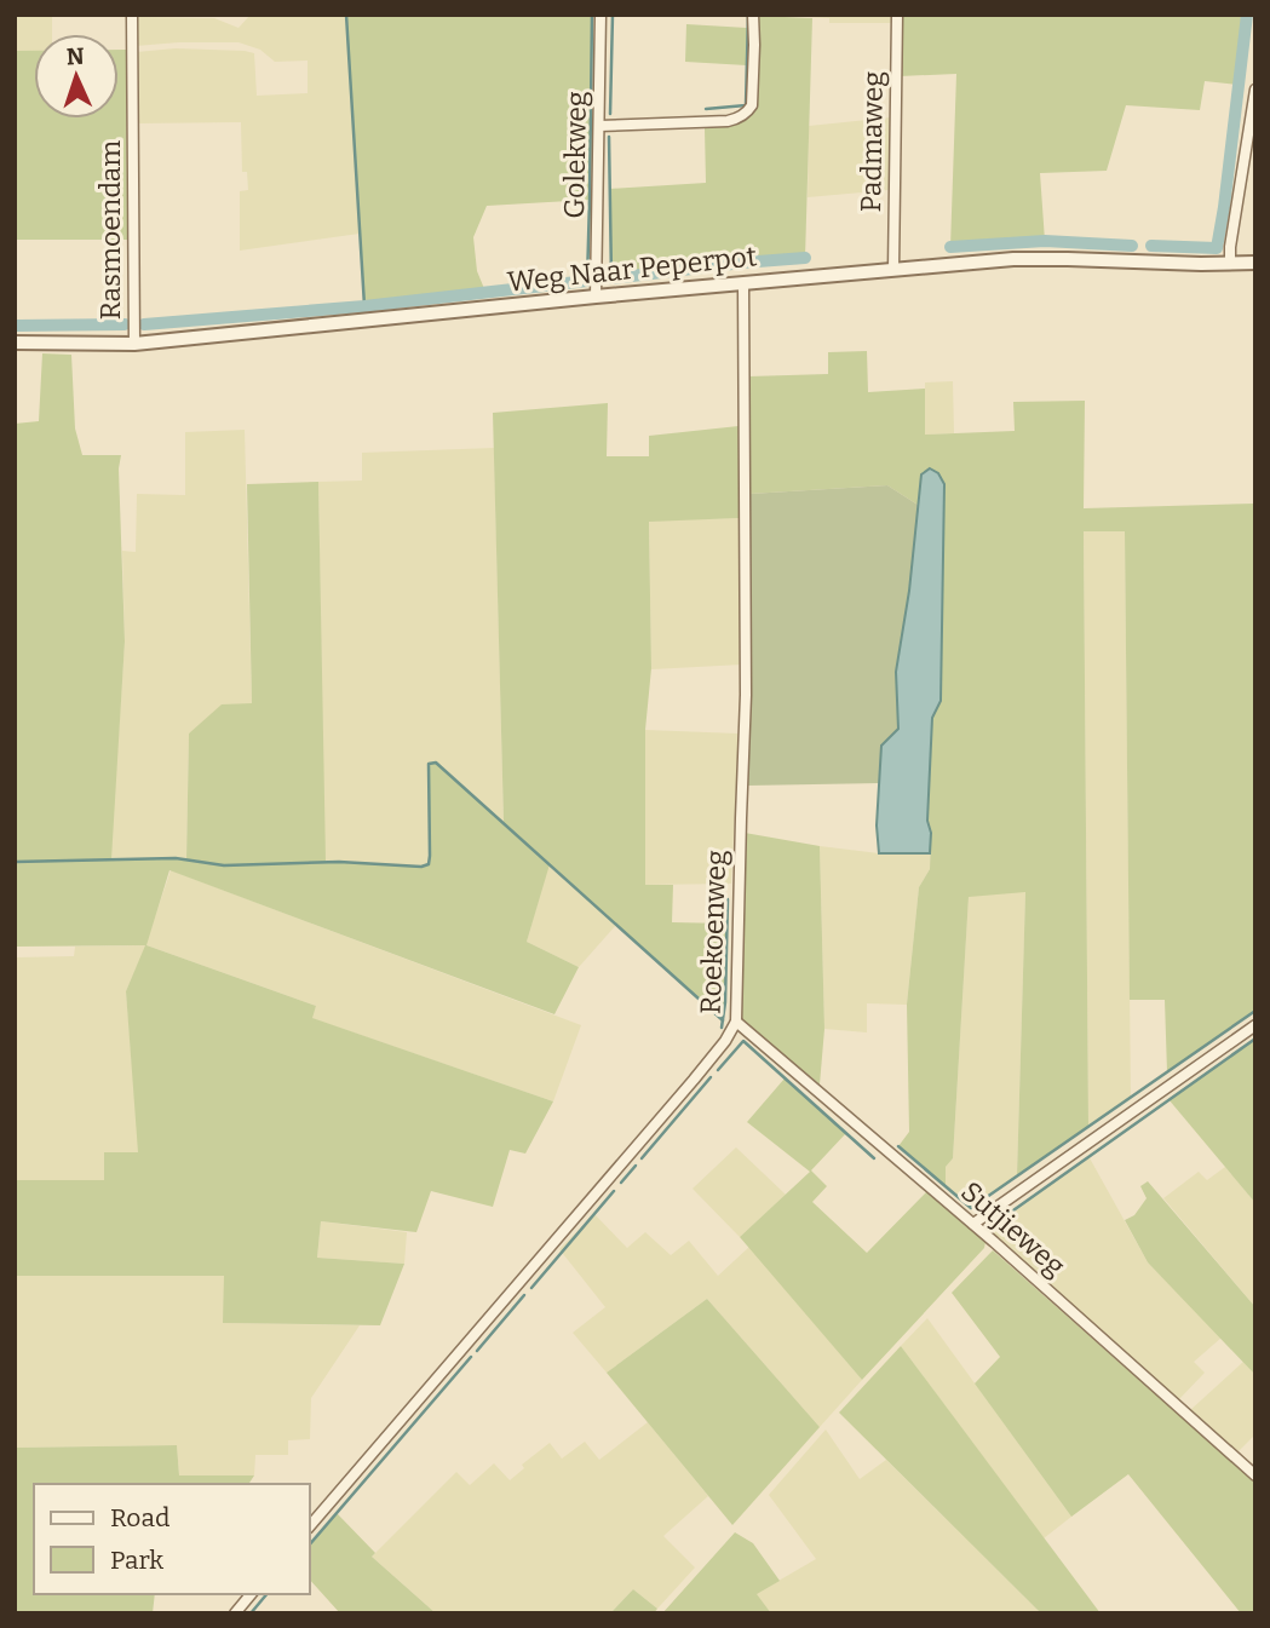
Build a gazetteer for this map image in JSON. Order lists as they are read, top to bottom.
{
  "streets": {
    "street": [
      "Padmaweg",
      "Golekweg",
      "Rasmoendam",
      "Weg Naar Peperpot",
      "Roekoenweg",
      "Sutjieweg"
    ]
  },
  "crossings": [
    ["Padmaweg", "Weg Naar Peperpot"],
    ["Golekweg", "Weg Naar Peperpot"],
    ["Rasmoendam", "Weg Naar Peperpot"],
    ["Weg Naar Peperpot", "Roekoenweg"],
    ["Roekoenweg", "Sutjieweg"]
  ],
  "legend": ["Road", "Park"],
  "north": "top"
}
